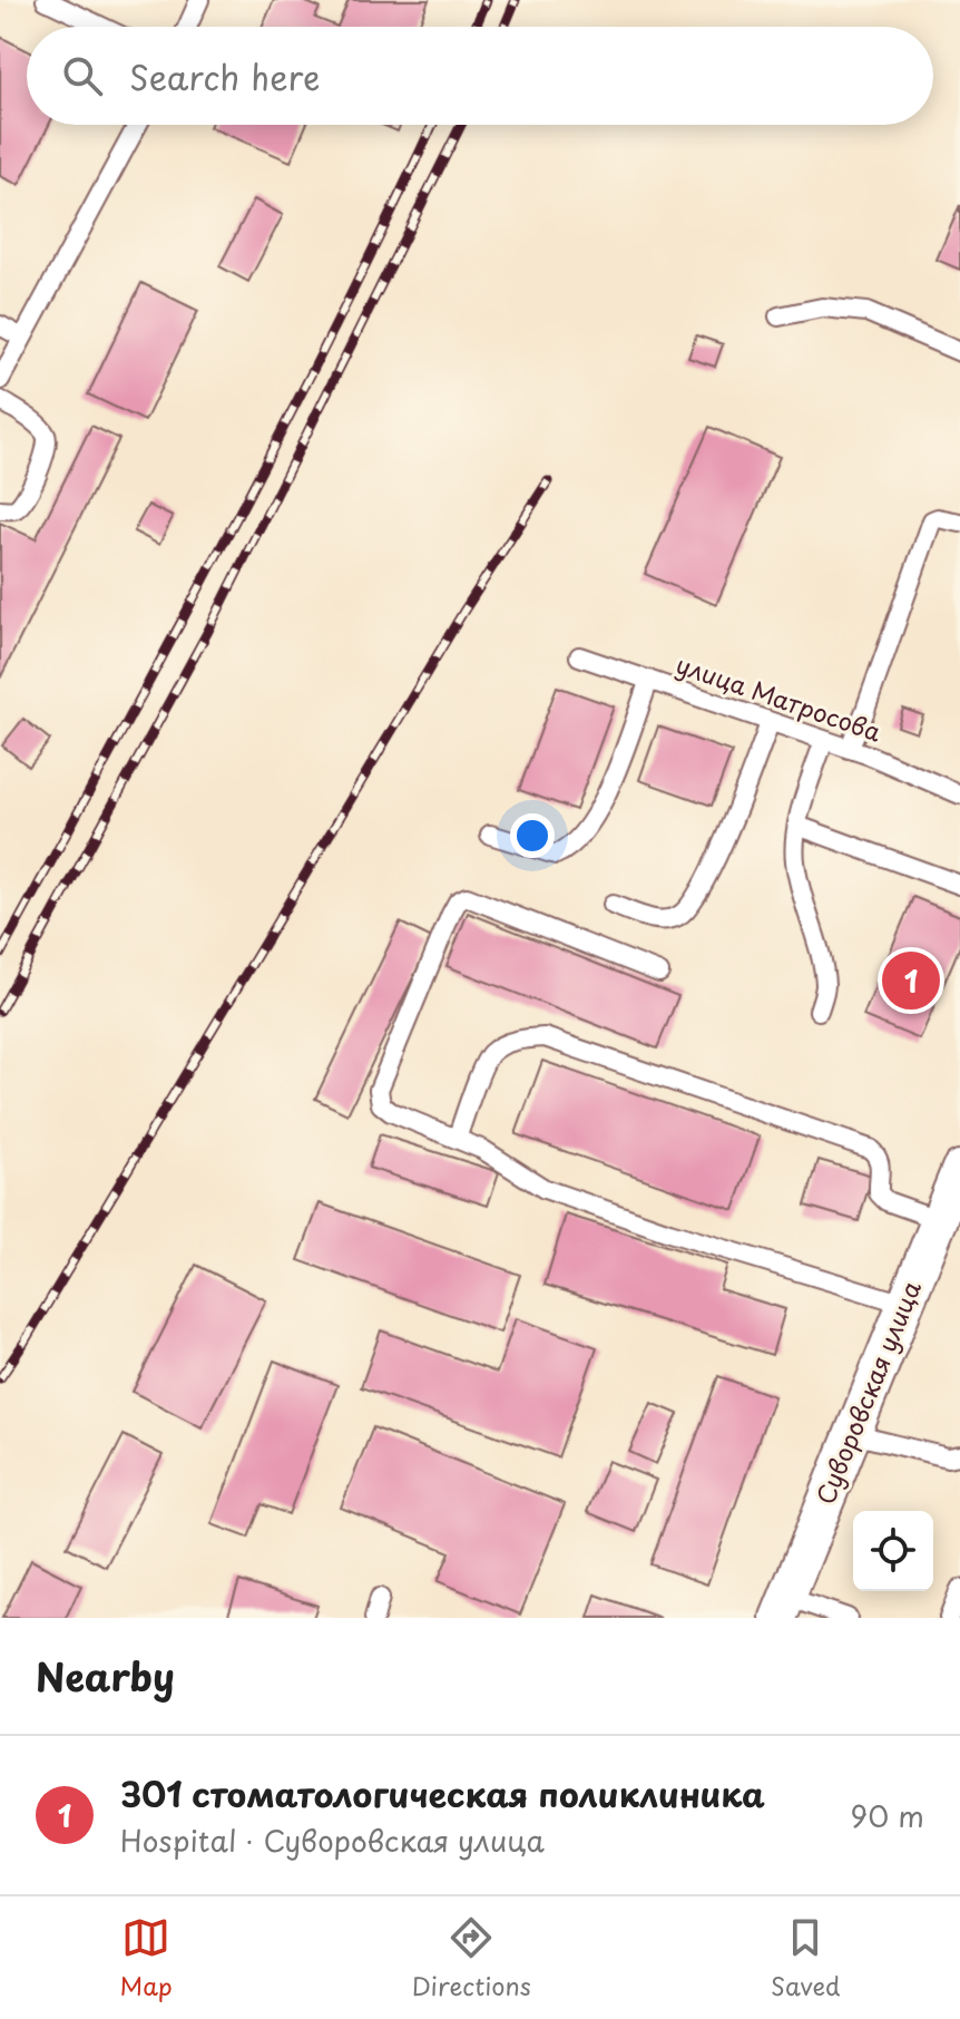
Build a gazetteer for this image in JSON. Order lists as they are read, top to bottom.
{
  "streets": {
    "street": ["Суворовская улица"],
    "lane": ["улица Матросова"]
  },
  "page": {
    "search": "Search here",
    "pins": "1",
    "heading": "Nearby",
    "list": [
      {
        "mark": "1",
        "name": "301 стоматологическая поликлиника",
        "note": "Hospital · Суворовская улица",
        "value": "90 m"
      }
    ],
    "nav": ["Map", "Directions", "Saved"]
  }
}
